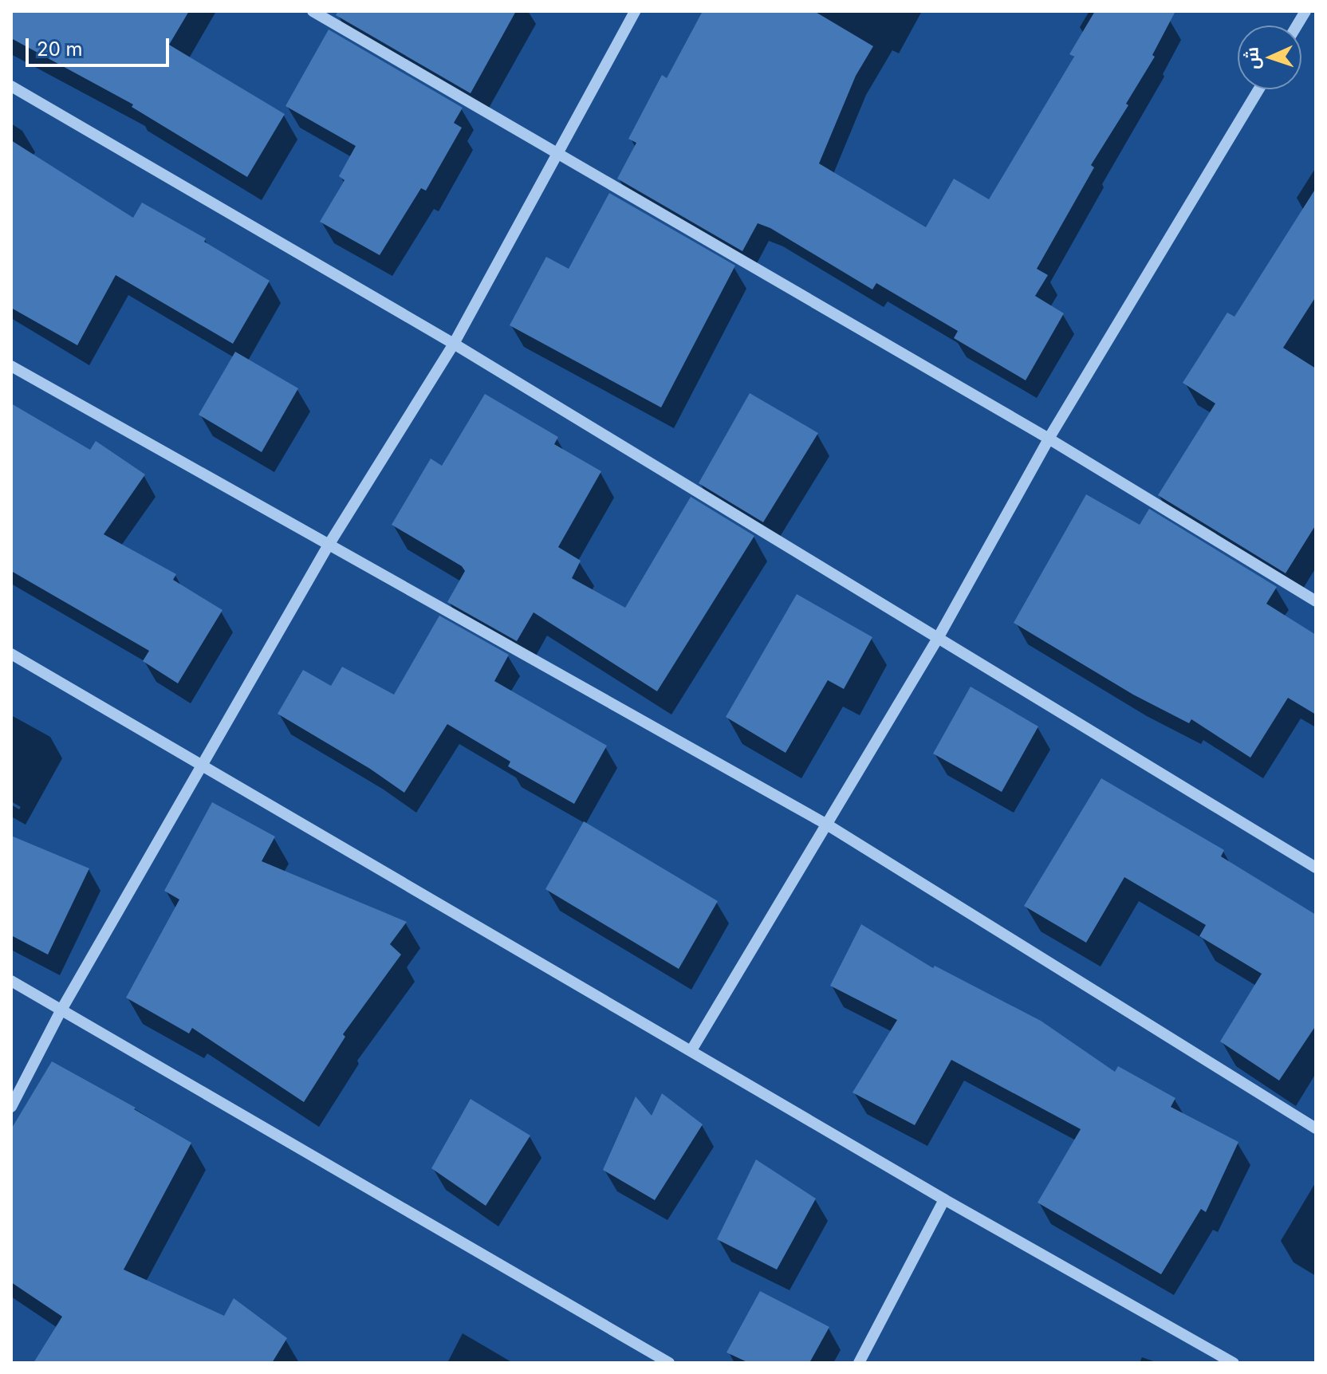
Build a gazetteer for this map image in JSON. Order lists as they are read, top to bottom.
{
  "scale_bar": "20 m",
  "north": "left"
}
